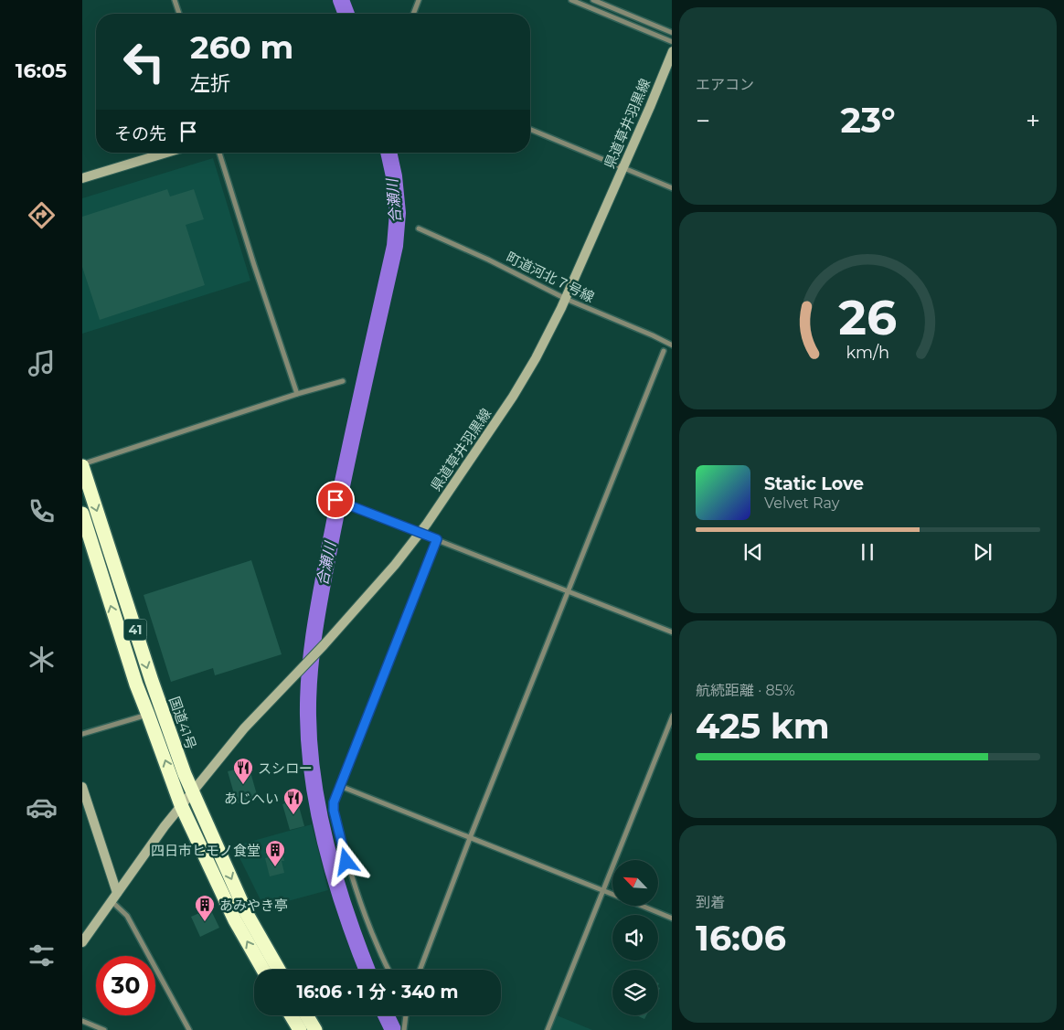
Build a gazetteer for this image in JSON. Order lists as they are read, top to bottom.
{
  "streets": {
    "highway": ["41", "国道41号"],
    "main road": ["県道草井羽黒線"],
    "street": ["町道河北７号線"]
  },
  "crossings": [
    ["県道草井羽黒線", "町道河北７号線"],
    ["県道草井羽黒線", "国道41号"]
  ],
  "water": ["合瀬川"],
  "places": {
    "restaurant": ["スシロー", "あじへい"],
    "building": ["四日市ヒモノ食堂", "あみやき亭"]
  },
  "north": "top left",
  "page": {
    "tabs": "16:05",
    "tile": [
      "エアコン",
      ["航続距離 · 85%", "425 km"],
      ["到着", "16:06"]
    ],
    "turn": ["260 m", "左折"],
    "heat": ["−", "23°", "+"],
    "then": "その先",
    "song": ["Static Love", "Velvet Ray"],
    "limit": "30",
    "trip": "16:06 · 1 分 · 340 m",
    "gauge": ["26", "km/h"]
  }
}
